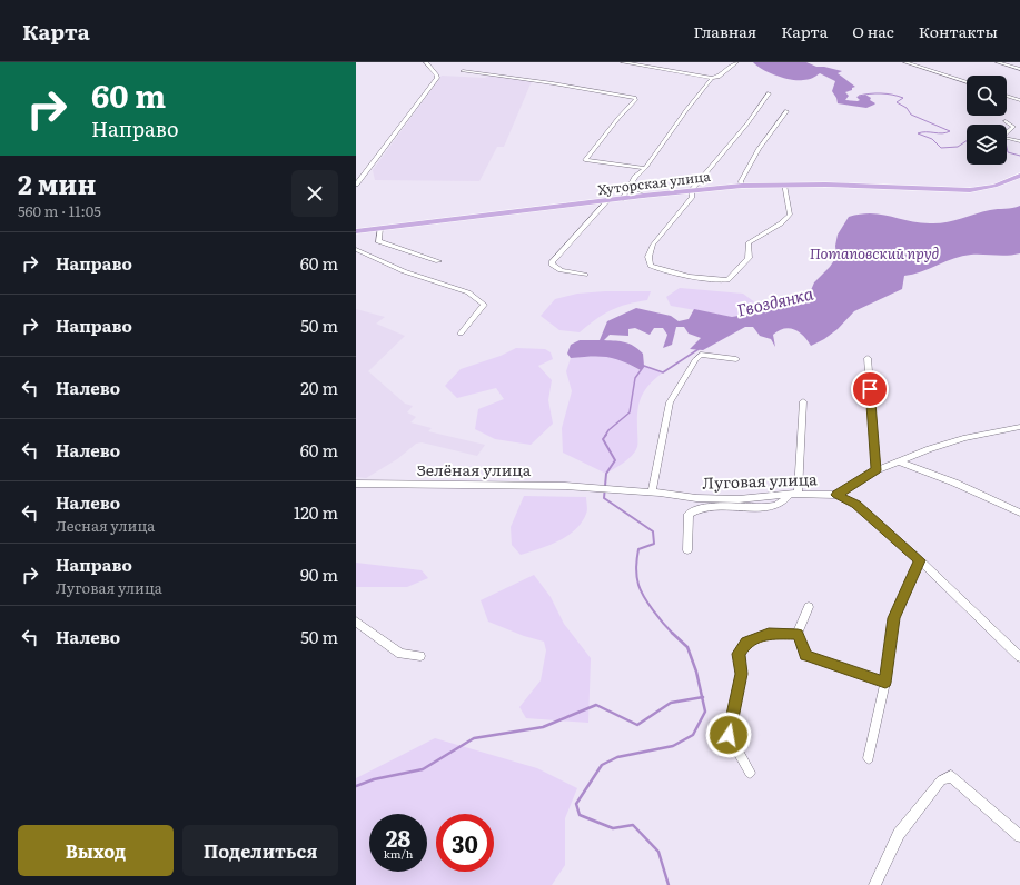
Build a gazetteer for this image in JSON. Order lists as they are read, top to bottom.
{
  "streets": {
    "main road": ["Хуторская улица"],
    "street": ["Зелёная улица", "Луговая улица"]
  },
  "crossings": [
    ["Зелёная улица", "Луговая улица"]
  ],
  "water": ["Потаповский пруд", "Гвоздянка"],
  "page": {
    "header": "Карта",
    "nav": [
      "Главная",
      "Карта",
      "О нас",
      "Контакты"
    ],
    "turn": ["60 m", "Направо"],
    "heading": ["2 мин", "560 m · 11:05"],
    "list": [
      {
        "name": "Направо",
        "value": "60 m"
      },
      {
        "name": "Направо",
        "value": "50 m"
      },
      {
        "name": "Налево",
        "value": "20 m"
      },
      {
        "name": "Налево",
        "value": "60 m"
      },
      {
        "name": "Налево",
        "note": "Лесная улица",
        "value": "120 m"
      },
      {
        "name": "Направо",
        "note": "Луговая улица",
        "value": "90 m"
      },
      {
        "name": "Налево",
        "value": "50 m"
      }
    ],
    "speed": "28 km/h",
    "limit": "30",
    "buttons": ["Выход", "Поделиться"]
  }
}
